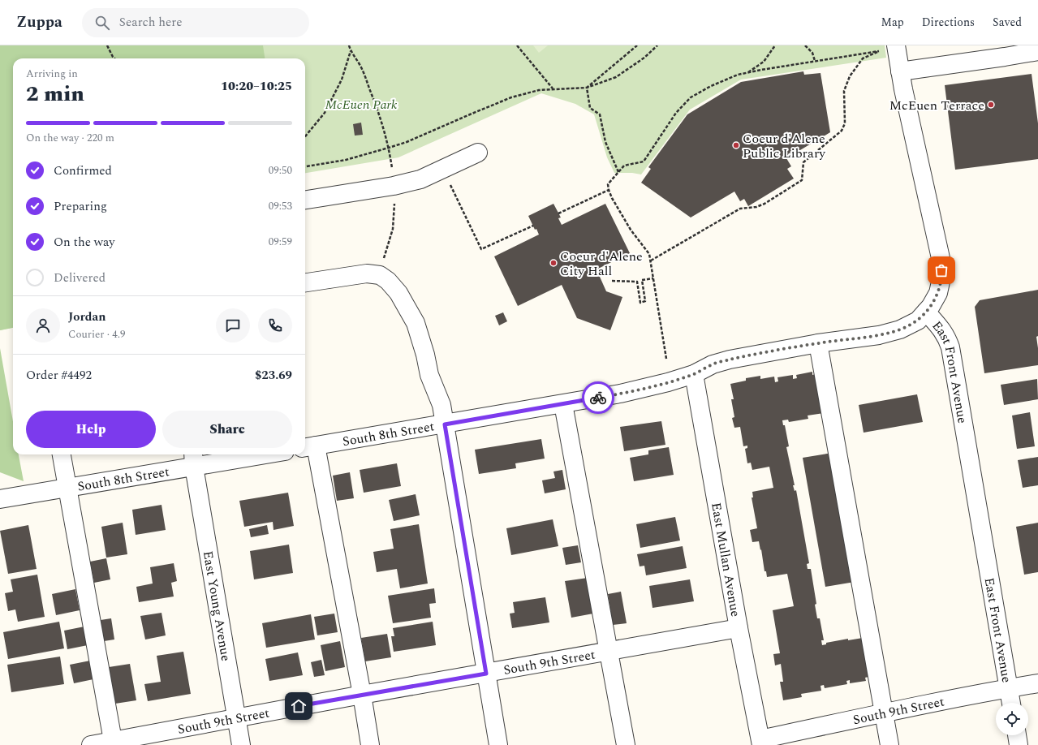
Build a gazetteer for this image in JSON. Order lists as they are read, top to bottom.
{
  "streets": {
    "street": [
      "East Front Avenue",
      "South 8th Street",
      "East Mullan Avenue",
      "East Young Avenue",
      "South 9th Street"
    ]
  },
  "crossings": [
    ["East Front Avenue", "South 8th Street"],
    ["East Front Avenue", "South 9th Street"],
    ["South 8th Street", "East Mullan Avenue"],
    ["South 8th Street", "East Young Avenue"],
    ["East Mullan Avenue", "South 9th Street"],
    ["East Young Avenue", "South 9th Street"]
  ],
  "parks": ["McEuen Park"],
  "places": ["McEuen Terrace", "Coeur d'Alene Public Library", "Coeur d'Alene City Hall"],
  "page": {
    "header": "Zuppa",
    "search": "Search here",
    "nav": ["Map", "Directions", "Saved"],
    "heading": ["2 min", "Arriving in", "10:20–10:25"],
    "panel": [
      "Jordan",
      "Courier · 4.9",
      "Order #4492",
      "$23.69"
    ],
    "bar": "On the way · 220 m",
    "list": [
      ["Confirmed", "09:50"],
      ["Preparing", "09:53"],
      ["On the way", "09:59"],
      "Delivered"
    ],
    "buttons": ["Help", "Share"]
  }
}
